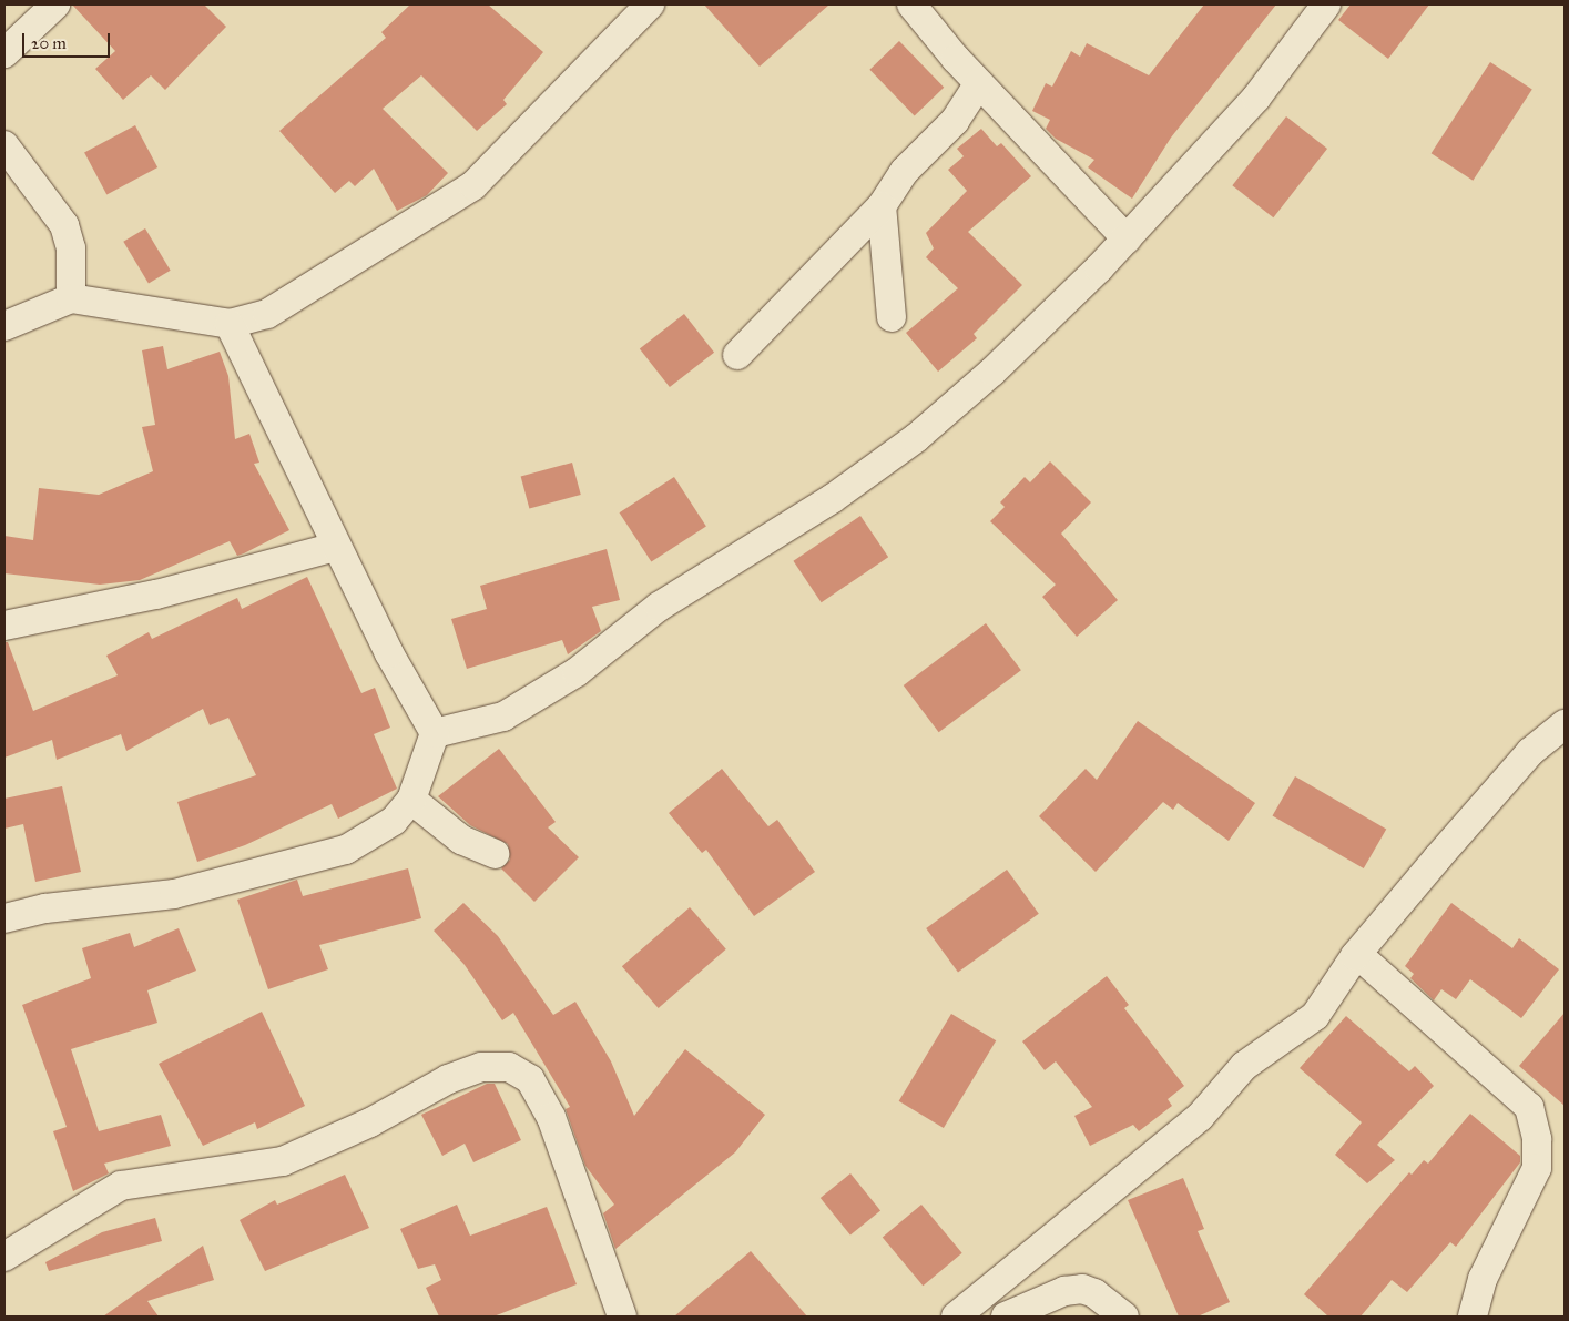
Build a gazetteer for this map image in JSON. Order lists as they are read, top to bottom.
{
  "scale_bar": "20 m"
}
